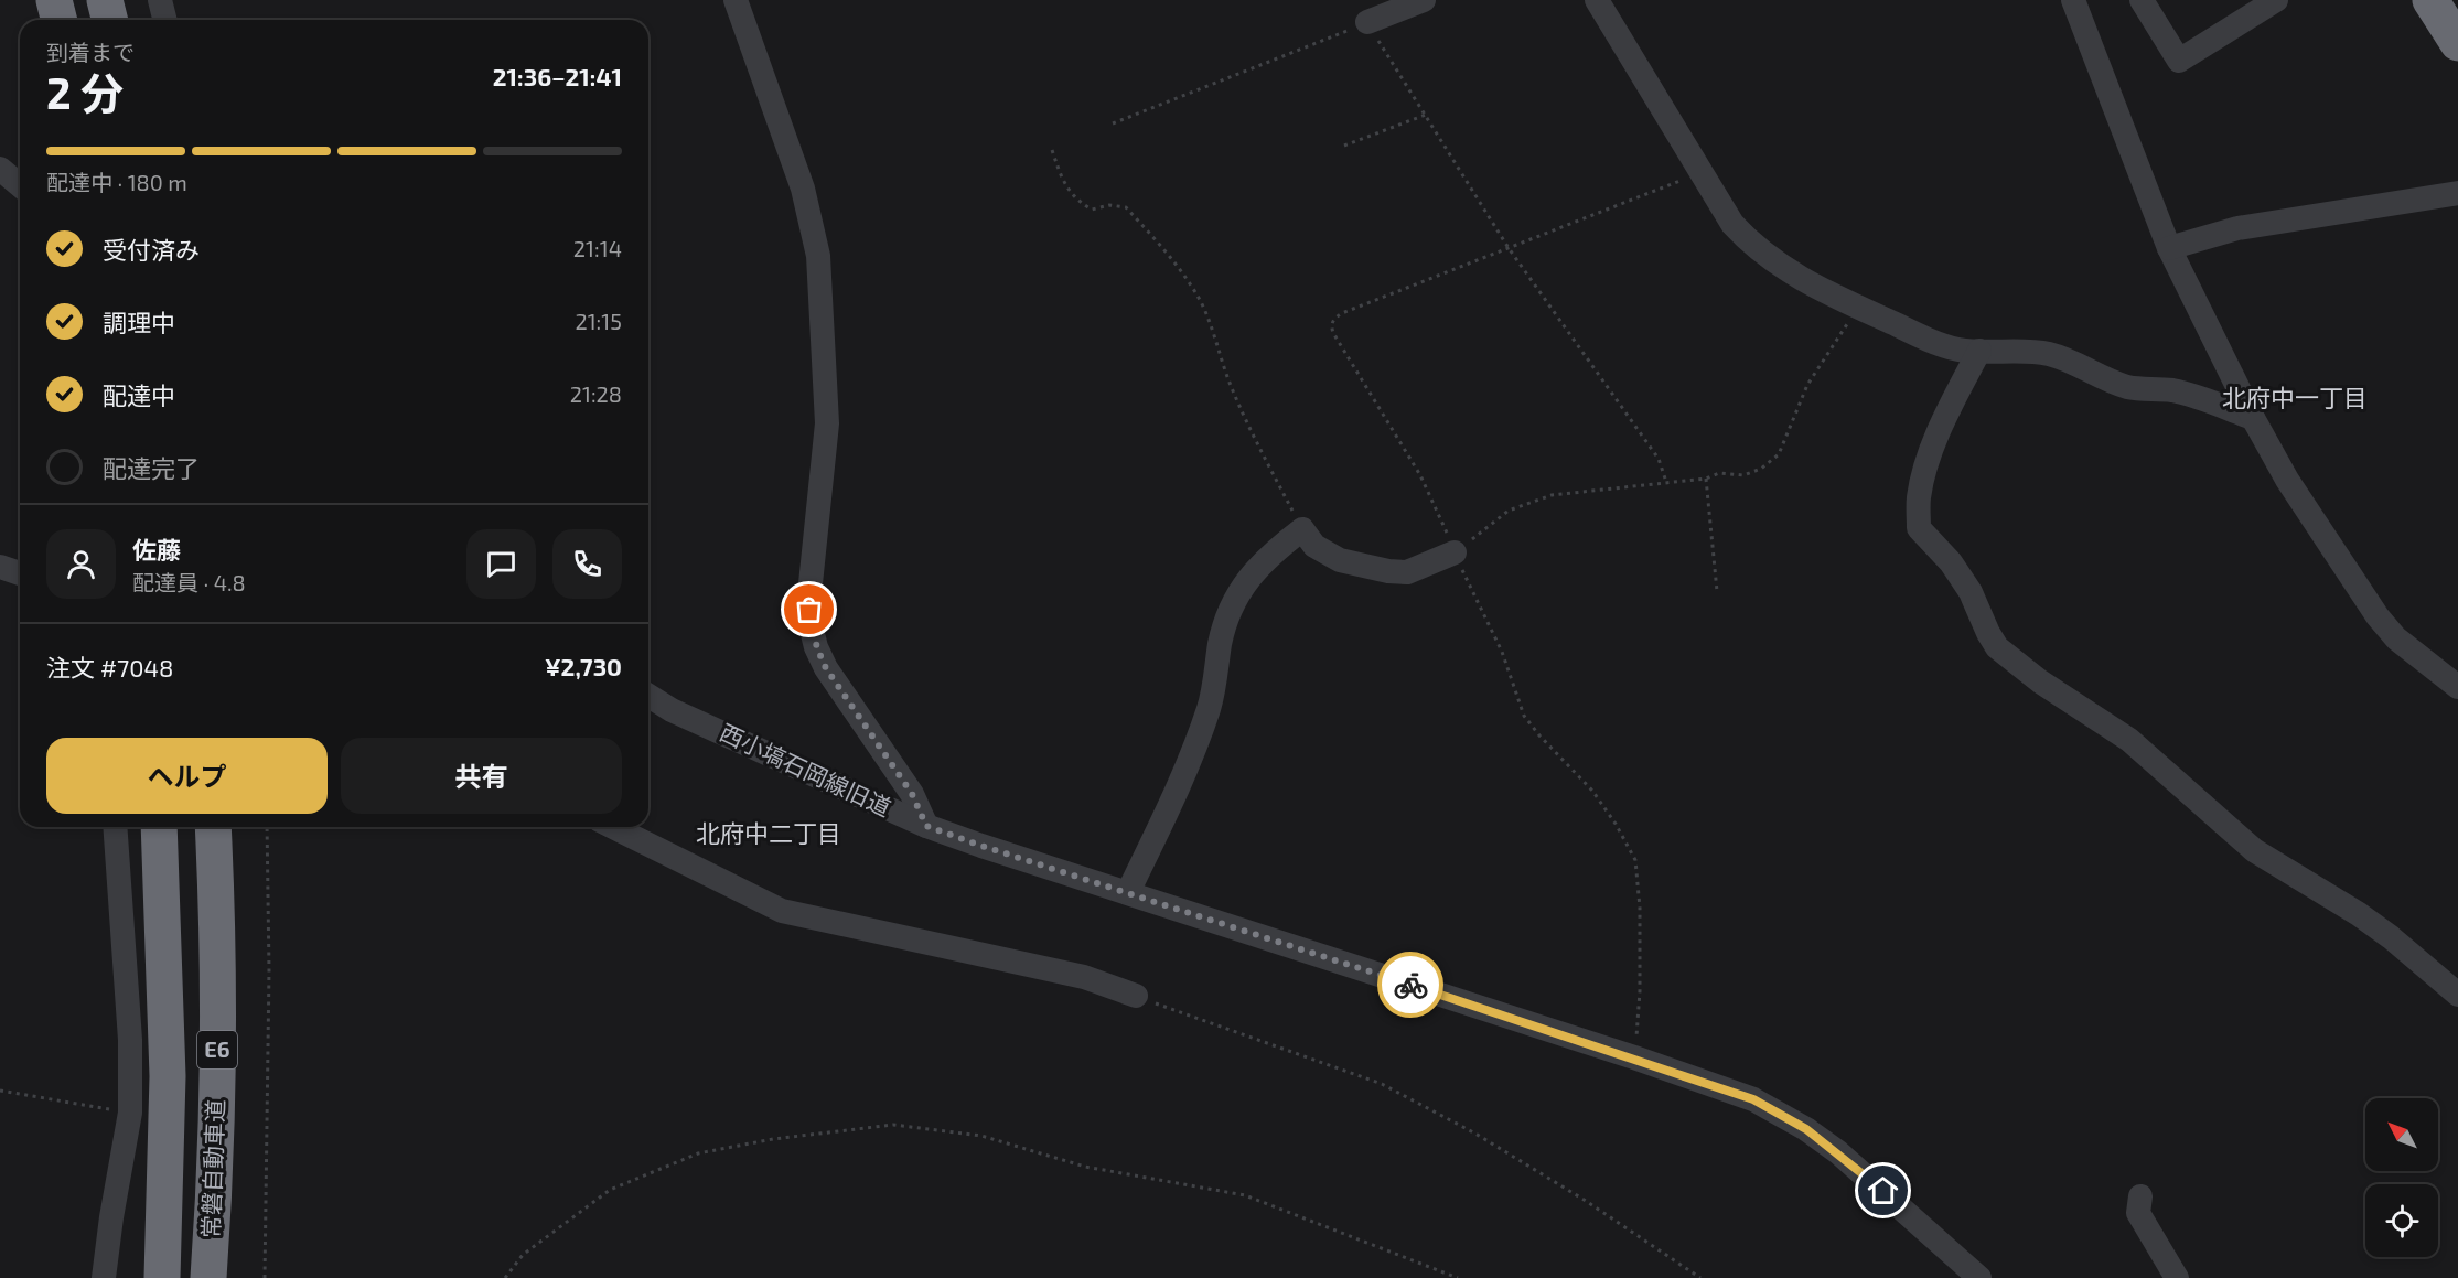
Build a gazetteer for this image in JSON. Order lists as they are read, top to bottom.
{
  "streets": {
    "highway": ["E6", "常磐自動車道"],
    "street": ["西小塙石岡線旧道"]
  },
  "districts": ["北府中一丁目", "北府中二丁目"],
  "north": "top left",
  "page": {
    "heading": ["2 分", "到着まで", "21:36–21:41"],
    "panel": [
      "佐藤",
      "配達員 · 4.8",
      "注文 #7048",
      "¥2,730"
    ],
    "bar": "配達中 · 180 m",
    "list": [
      ["受付済み", "21:14"],
      ["調理中", "21:15"],
      ["配達中", "21:28"],
      "配達完了"
    ],
    "buttons": ["ヘルプ", "共有"]
  }
}
